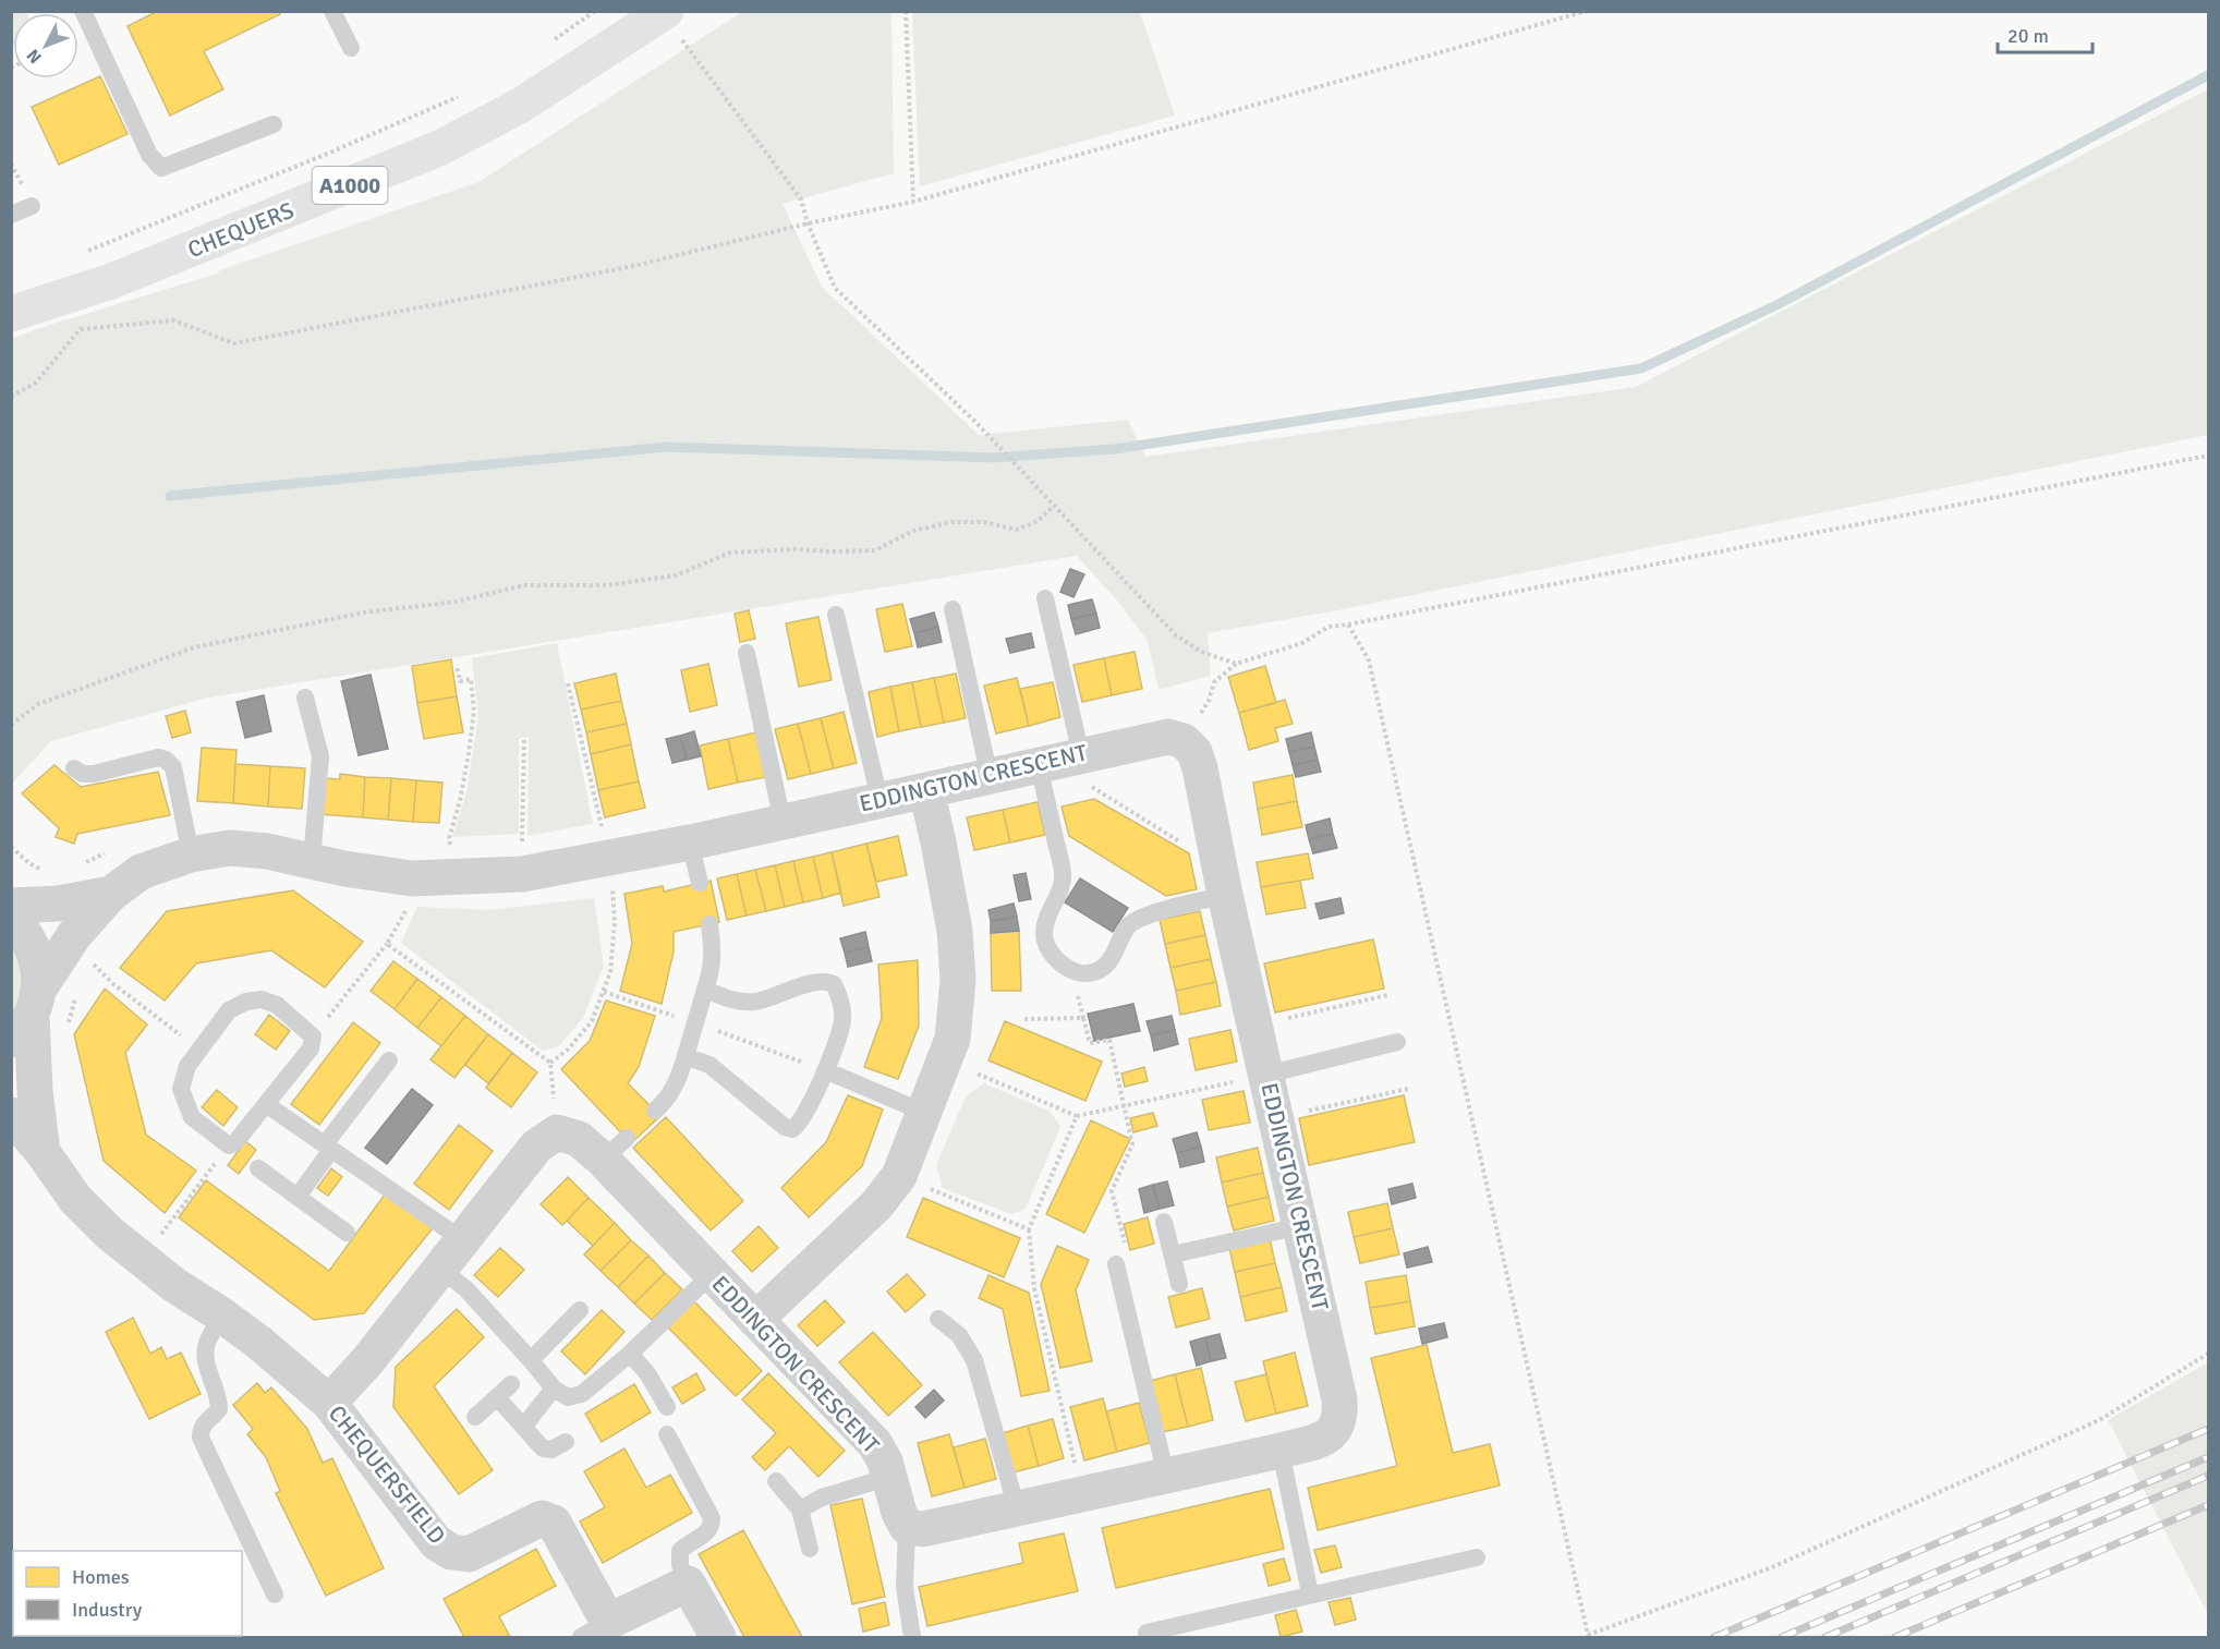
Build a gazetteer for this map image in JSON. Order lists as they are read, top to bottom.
{
  "streets": {
    "main road": ["A1000", "CHEQUERS"],
    "street": ["EDDINGTON CRESCENT", "CHEQUERSFIELD"]
  },
  "crossings": [
    ["EDDINGTON CRESCENT", "CHEQUERSFIELD"]
  ],
  "legend": ["Homes", "Industry"],
  "scale_bar": "20 m",
  "north": "bottom left"
}
